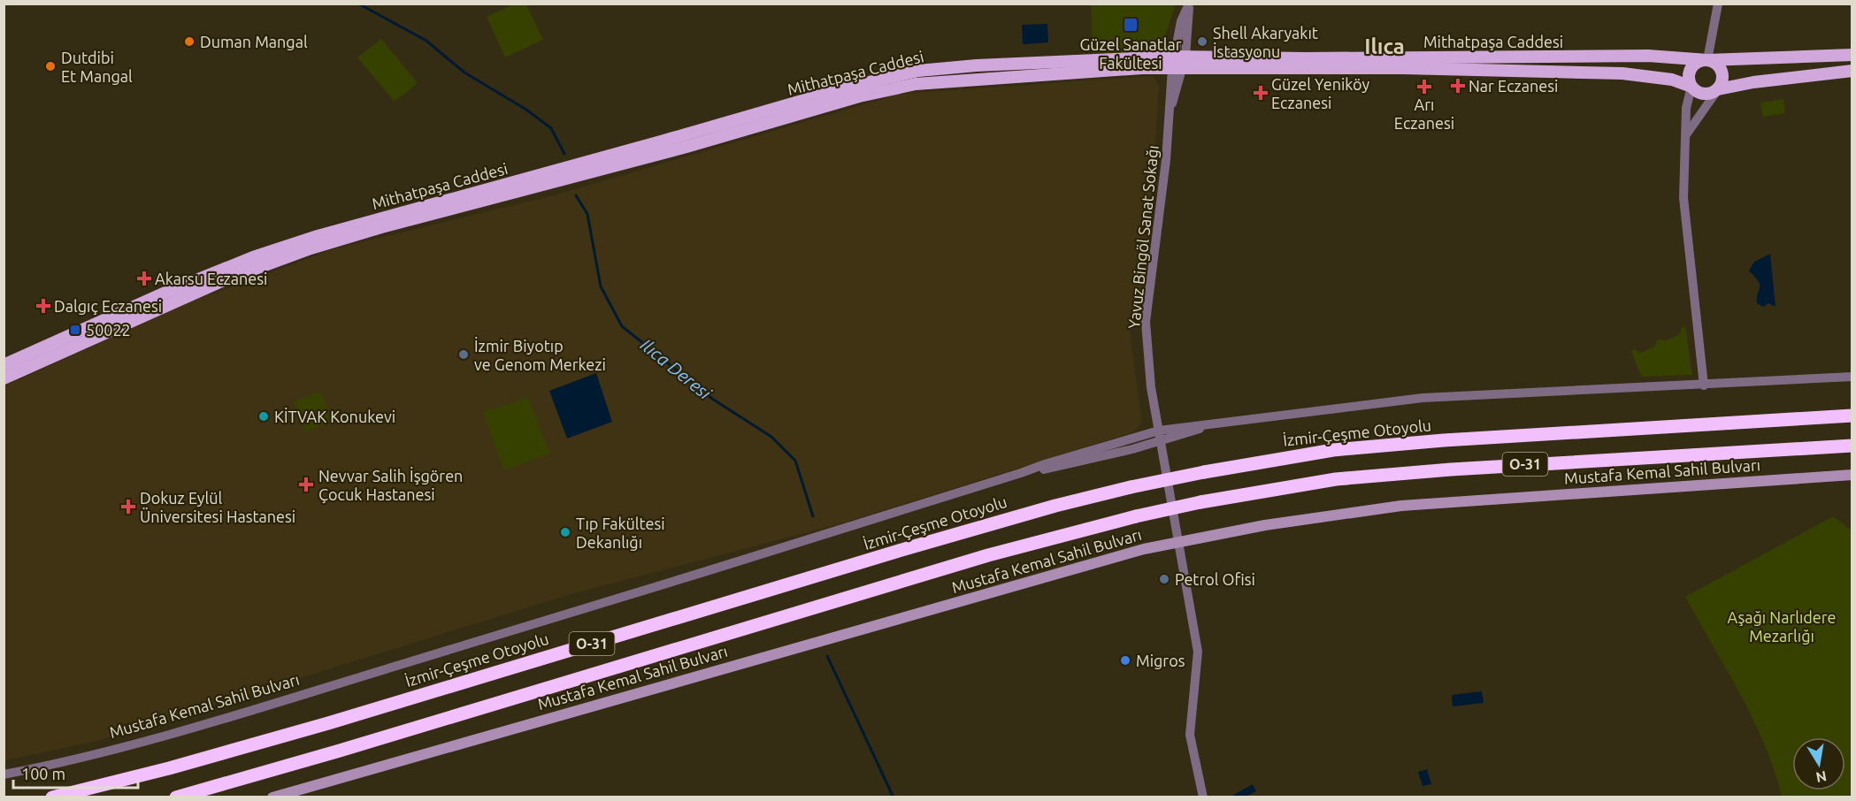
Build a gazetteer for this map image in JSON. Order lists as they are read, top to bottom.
{
  "streets": {
    "highway": ["İzmir-Çeşme Otoyolu", "O-31"],
    "main road": ["Mithatpaşa Caddesi", "Mustafa Kemal Sahil Bulvarı"],
    "street": ["Yavuz Bingöl Sanat Sokağı"]
  },
  "crossings": [
    ["Mithatpaşa Caddesi", "Yavuz Bingöl Sanat Sokağı"],
    ["Yavuz Bingöl Sanat Sokağı", "Mustafa Kemal Sahil Bulvarı"]
  ],
  "districts": ["Ilıca"],
  "water": ["Ilıca Deresi"],
  "parks": ["Aşağı Narlıdere Mezarlığı"],
  "places": {
    "transit": ["Güzel Sanatlar Fakültesi", "50022"],
    "other": [
      "Duman Mangal",
      "Shell Akaryakıt İstasyonu",
      "Dutdibi Et Mangal",
      "İzmir Biyotıp ve Genom Merkezi",
      "KİTVAK Konukevi",
      "Tıp Fakültesi Dekanlığı",
      "Petrol Ofisi",
      "Migros"
    ],
    "health": [
      "Nar Eczanesi",
      "Arı Eczanesi",
      "Güzel Yeniköy Eczanesi",
      "Akarsu Eczanesi",
      "Dalgıç Eczanesi",
      "Nevvar Salih İşgören Çocuk Hastanesi",
      "Dokuz Eylül Üniversitesi Hastanesi"
    ]
  },
  "scale_bar": "100 m",
  "north": "bottom"
}
